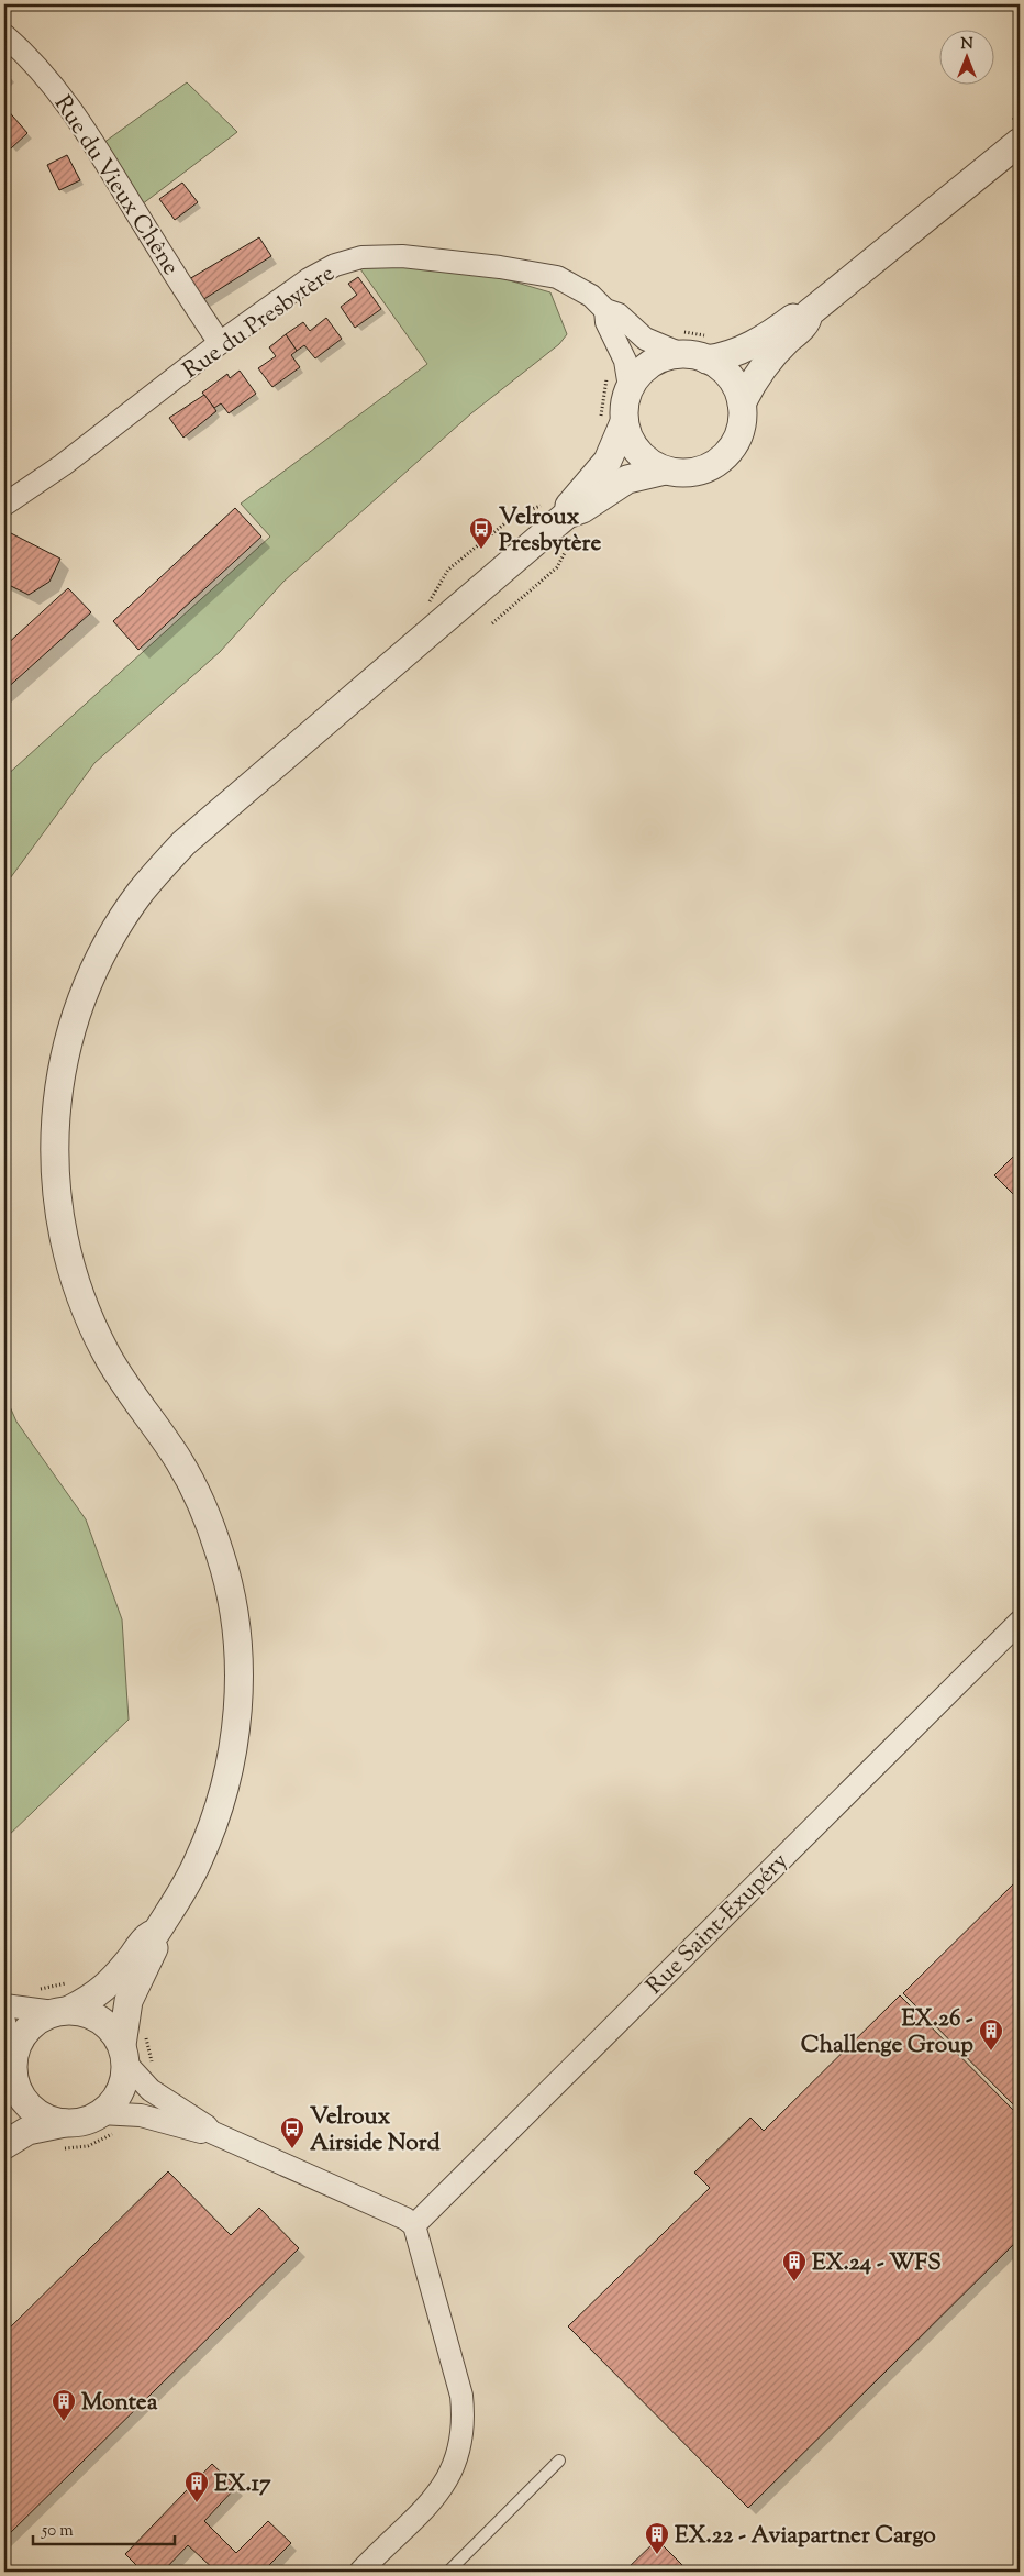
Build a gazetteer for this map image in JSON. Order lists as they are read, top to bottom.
{
  "streets": {
    "street": ["Rue du Vieux Chêne", "Rue du Presbytère", "Rue Saint-Exupéry"]
  },
  "crossings": [
    ["Rue du Vieux Chêne", "Rue du Presbytère"]
  ],
  "places": {
    "bus stop": ["Velroux Presbytère", "Velroux Airside Nord"],
    "building": [
      "EX.26 - Challenge Group",
      "EX.24 - WFS",
      "Montea",
      "EX.17",
      "EX.22 - Aviapartner Cargo"
    ]
  },
  "scale_bar": "50 m",
  "north": "top"
}
